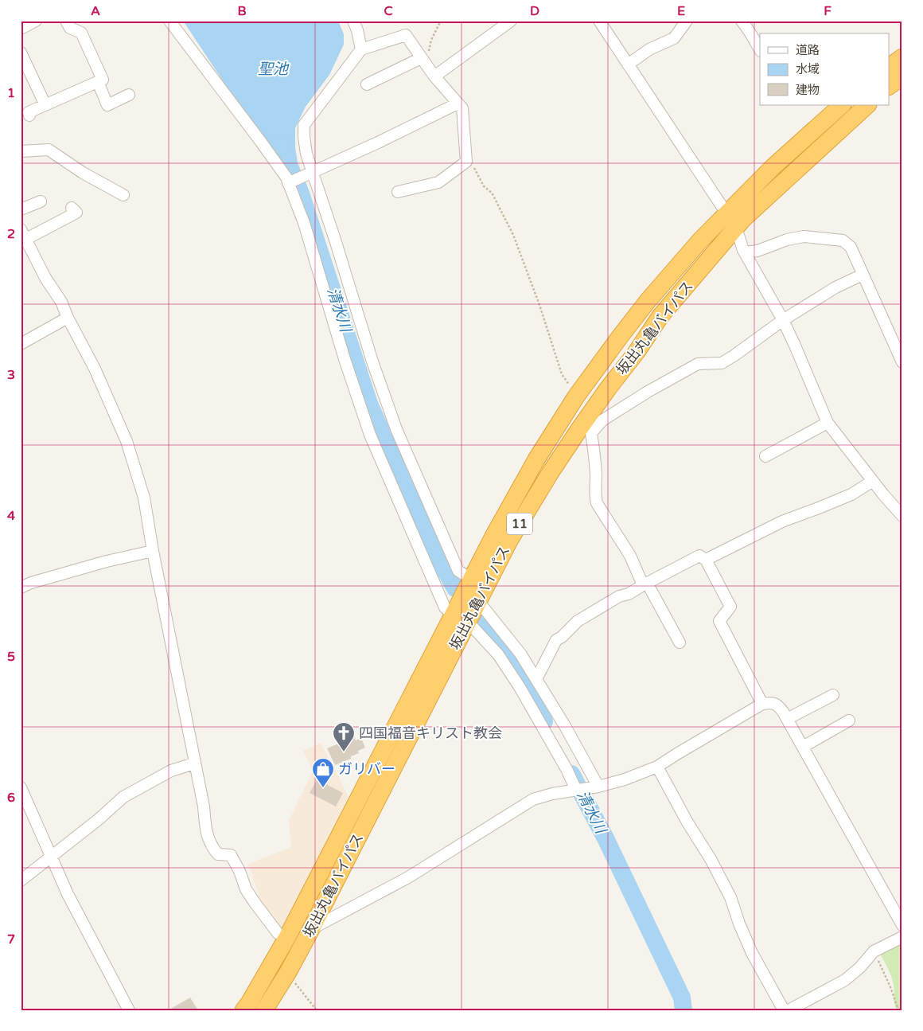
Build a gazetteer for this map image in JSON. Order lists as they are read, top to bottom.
{
  "streets": {
    "highway": ["坂出丸亀バイパス", "11"]
  },
  "water": ["聖池", "清水川"],
  "places": {
    "church": ["四国福音キリスト教会"],
    "shop": ["ガリバー"]
  },
  "legend": ["道路", "水域", "建物"],
  "grid": {
    "columns": [
      "A",
      "B",
      "C",
      "D",
      "E",
      "F"
    ],
    "rows": [
      "1",
      "2",
      "3",
      "4",
      "5",
      "6",
      "7"
    ]
  }
}
